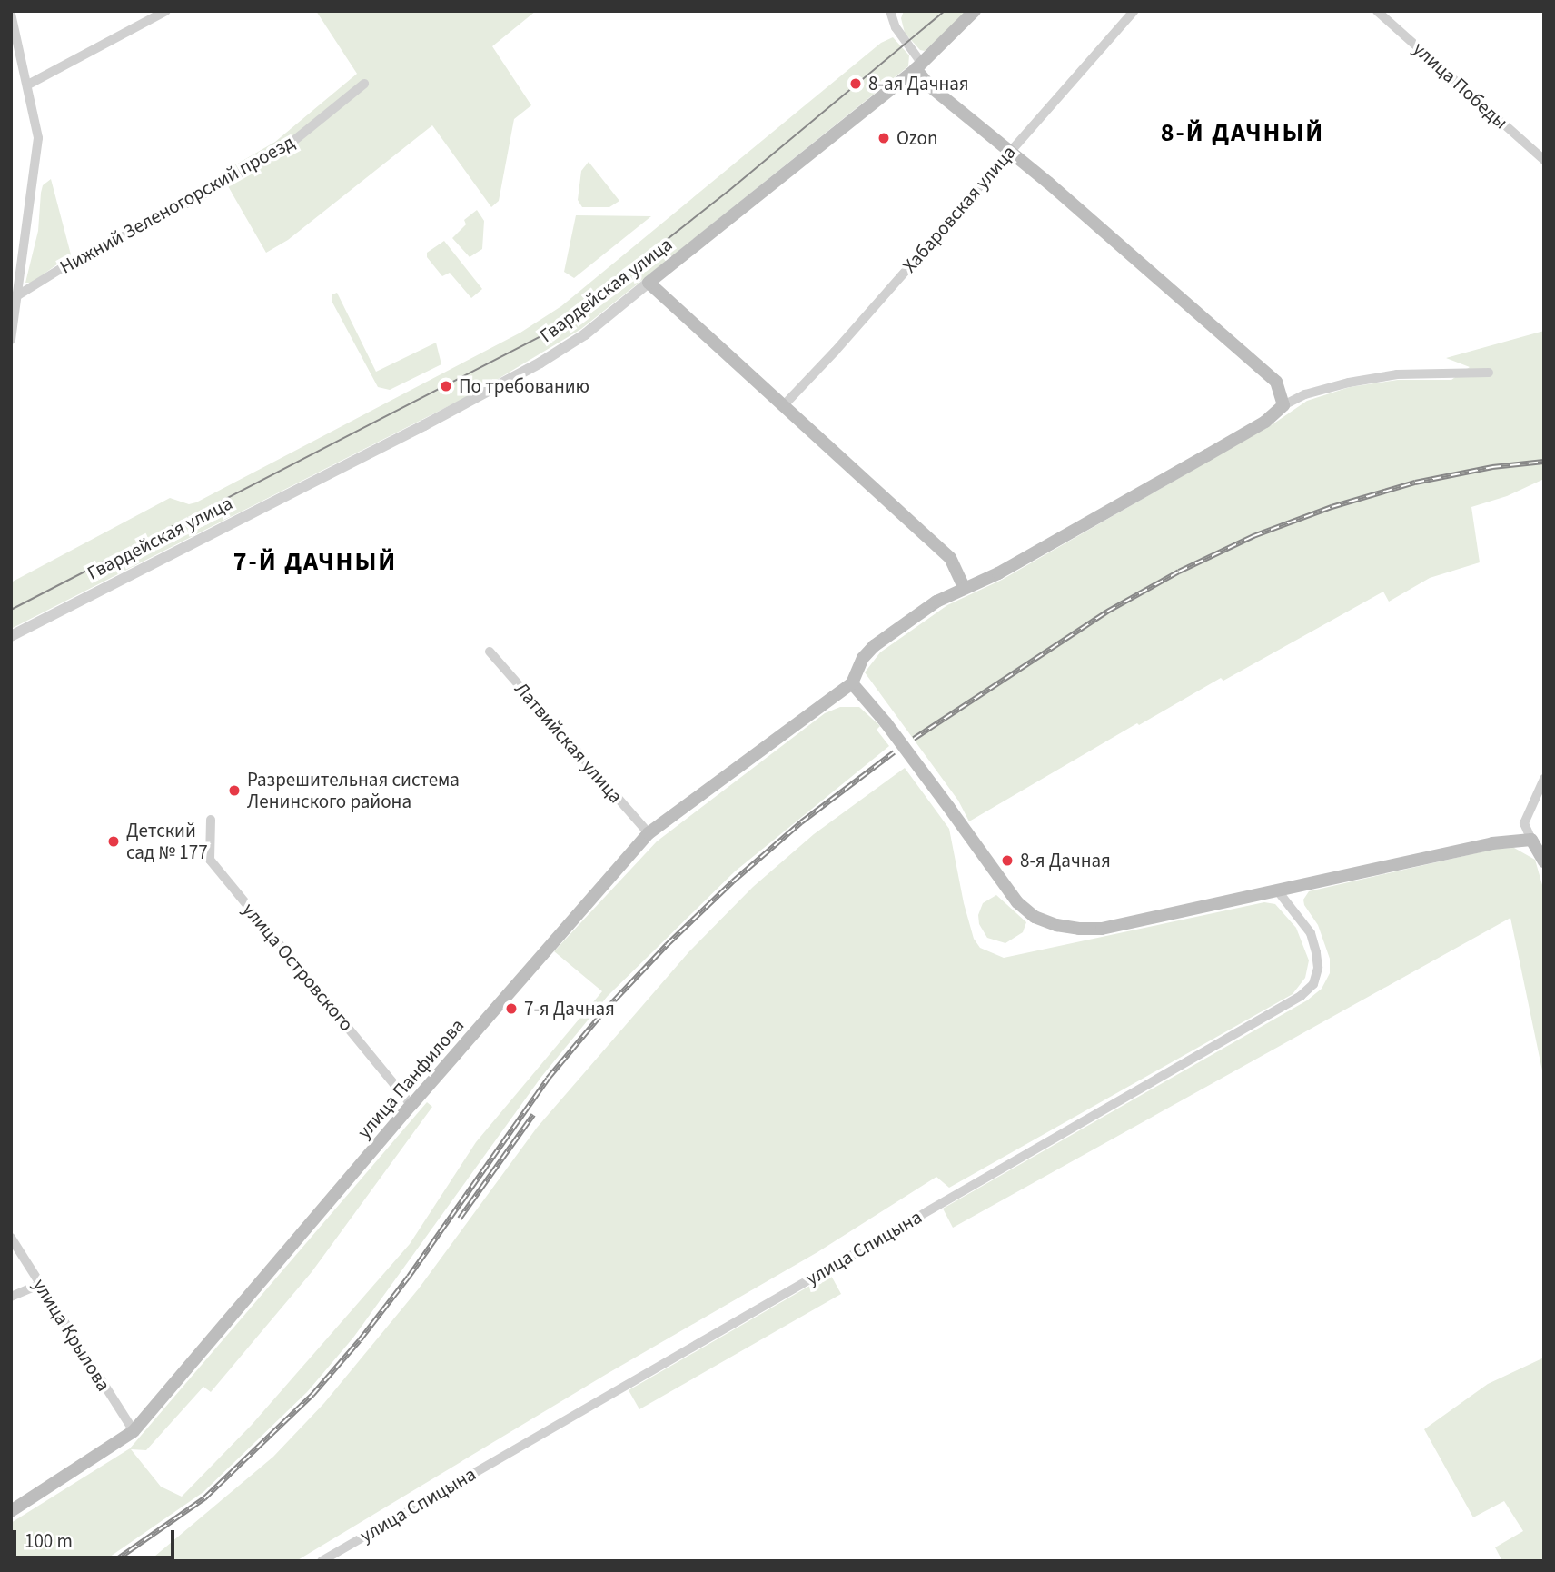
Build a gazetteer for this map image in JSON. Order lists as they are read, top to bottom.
{
  "streets": {
    "main road": ["Гвардейская улица", "улица Панфилова"],
    "street": [
      "улица Победы",
      "Нижний Зеленогорский проезд",
      "Хабаровская улица",
      "Латвийская улица",
      "улица Островского",
      "улица Спицына",
      "улица Крылова"
    ]
  },
  "crossings": [
    ["Латвийская улица", "улица Панфилова"],
    ["улица Островского", "улица Панфилова"],
    ["улица Панфилова", "улица Крылова"]
  ],
  "districts": ["8-Й ДАЧНЫЙ", "7-Й ДАЧНЫЙ"],
  "places": [
    "8-ая Дачная",
    "Ozon",
    "По требованию",
    "Разрешительная система Ленинского района",
    "Детский сад № 177",
    "8-я Дачная",
    "7-я Дачная"
  ],
  "scale_bar": "100 m"
}
